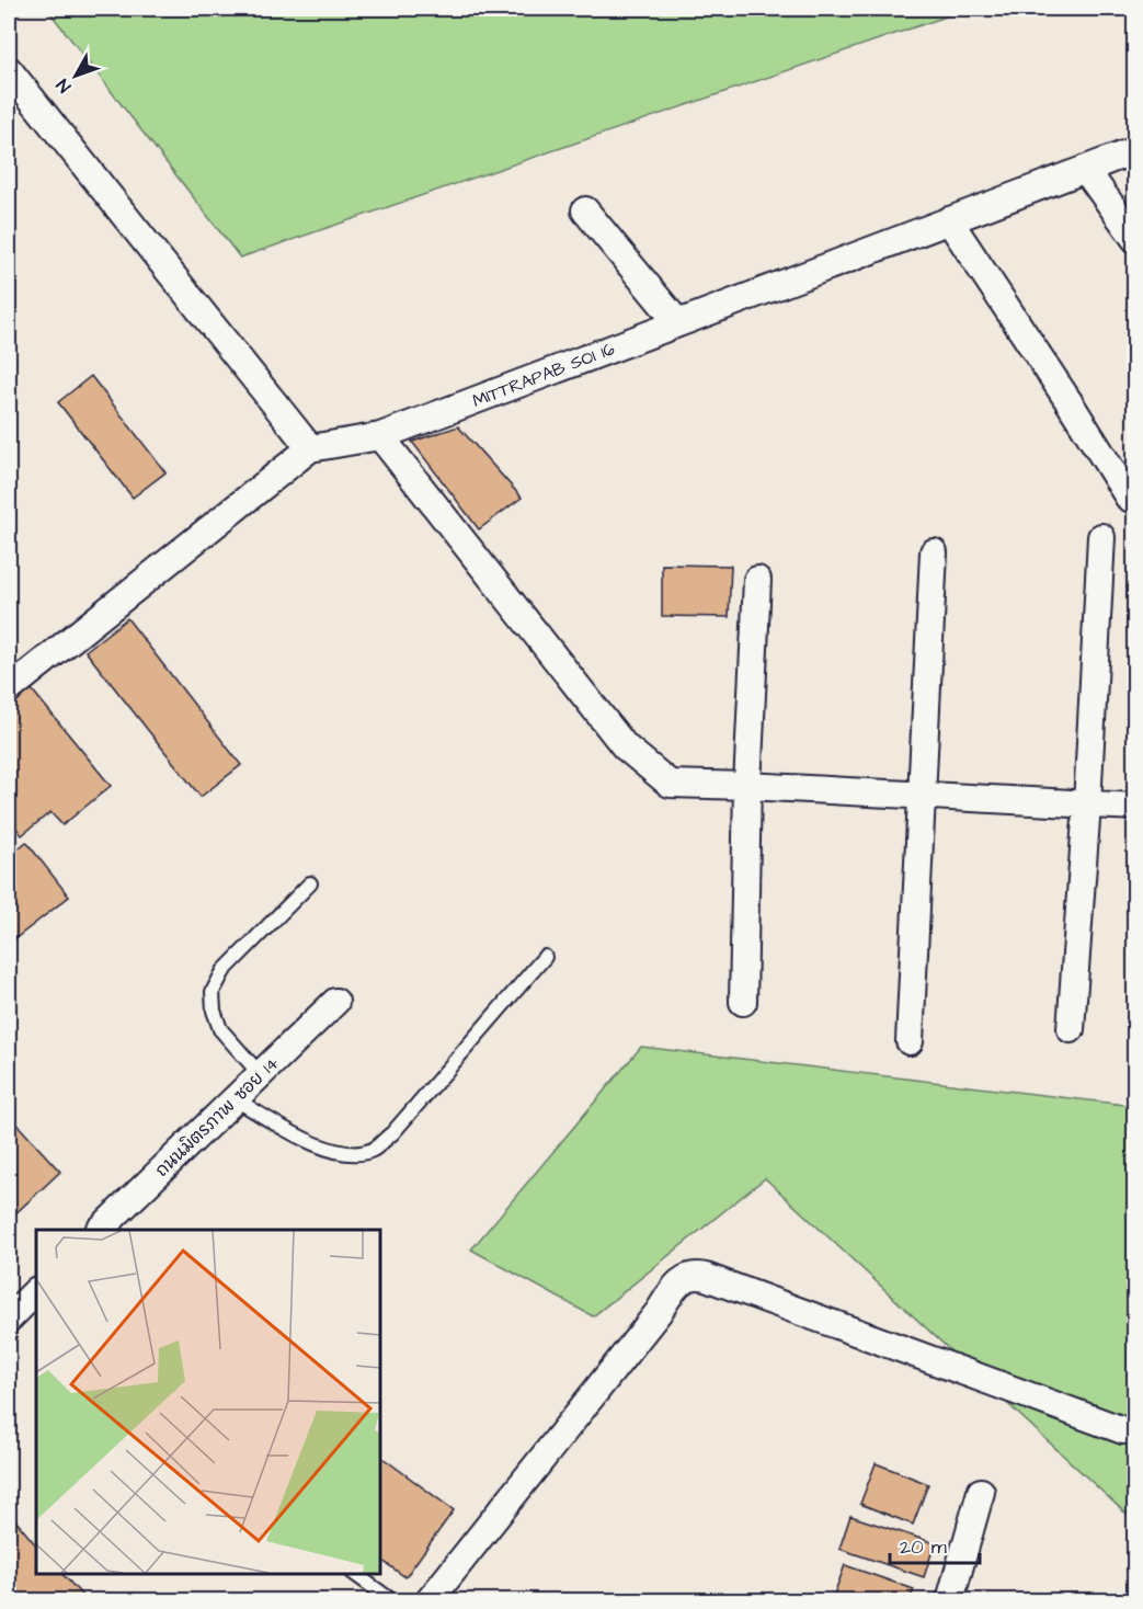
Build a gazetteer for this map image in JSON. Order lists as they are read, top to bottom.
{
  "streets": {
    "street": ["MITTRAPAB SOI 16", "ถนนมิตรภาพ ซอย 14"]
  },
  "scale_bar": "20 m",
  "north": "bottom left"
}
